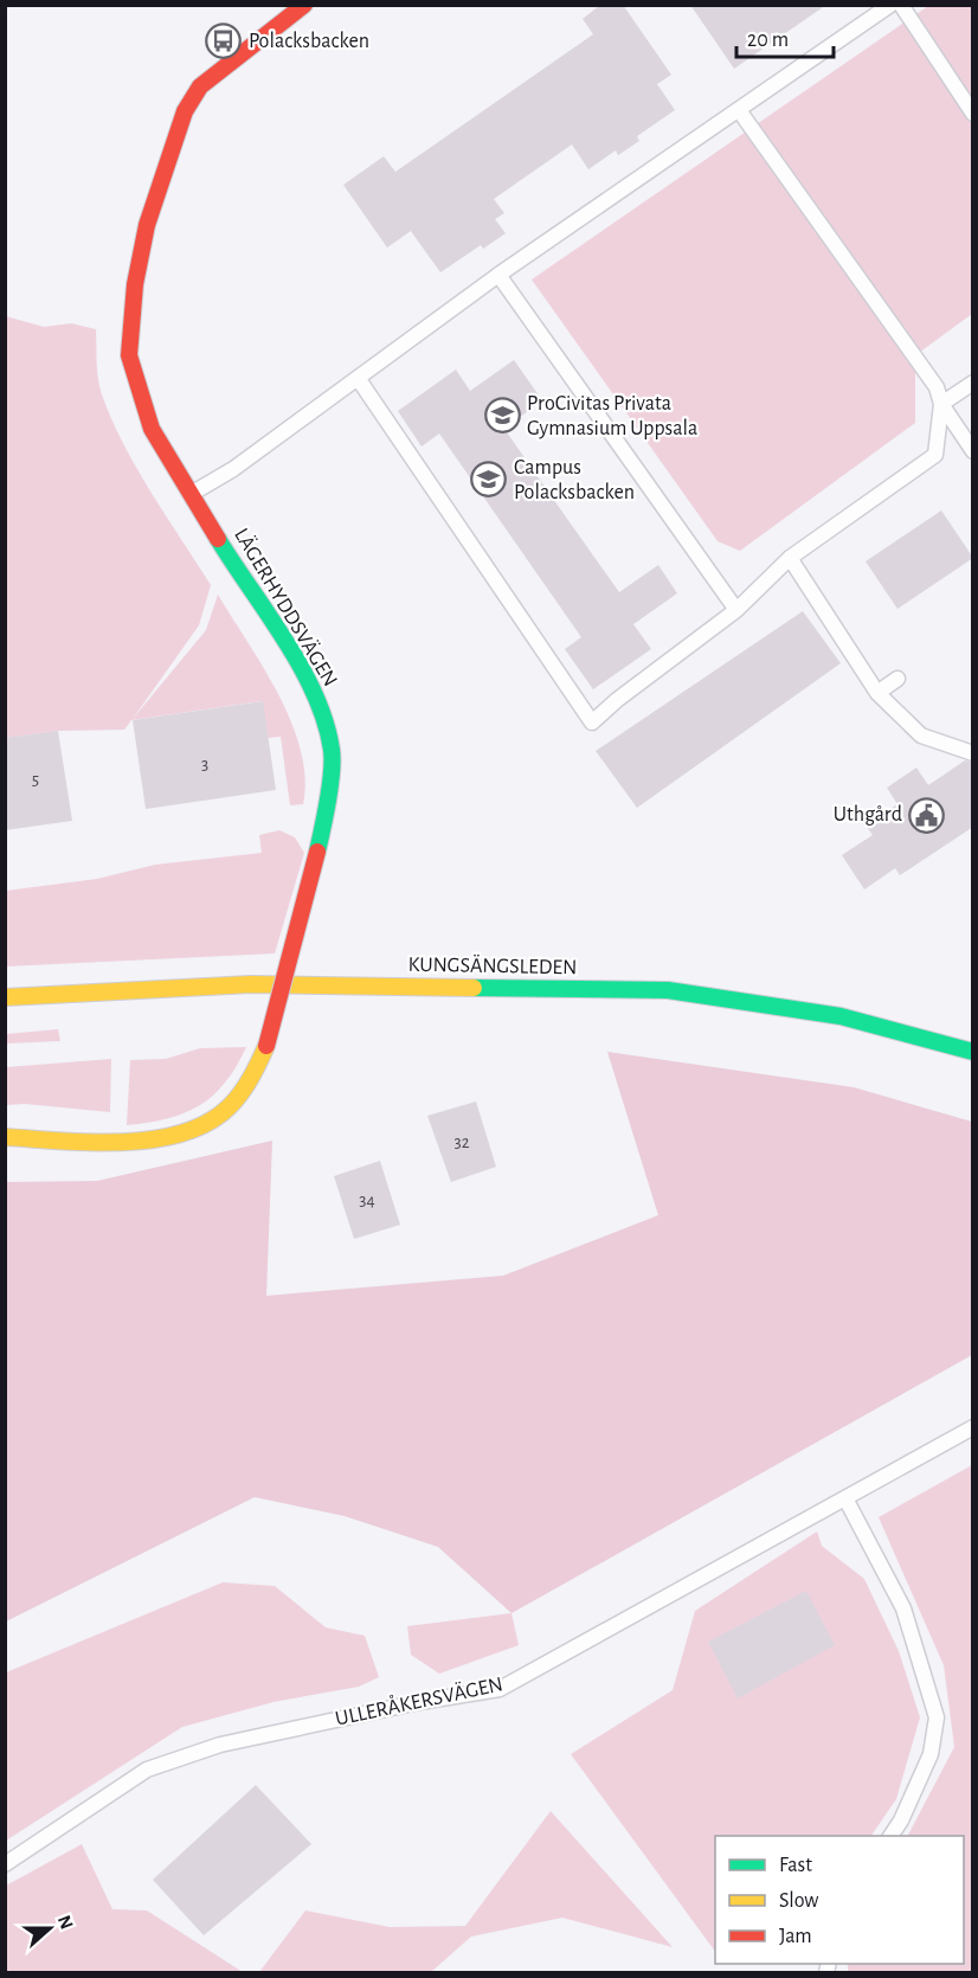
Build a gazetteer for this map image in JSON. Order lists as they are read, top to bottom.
{
  "streets": {
    "street": ["LÄGERHYDDSVÄGEN", "KUNGSÄNGSLEDEN"],
    "lane": ["ULLERÅKERSVÄGEN"]
  },
  "places": {
    "bus stop": ["Polacksbacken"],
    "school or university": ["ProCivitas Privata Gymnasium Uppsala", "Campus Polacksbacken"],
    "public building": ["Uthgård"]
  },
  "house_numbers": [
    "3",
    "5",
    "32",
    "34"
  ],
  "legend": ["Fast", "Slow", "Jam"],
  "scale_bar": "20 m",
  "north": "right"
}
